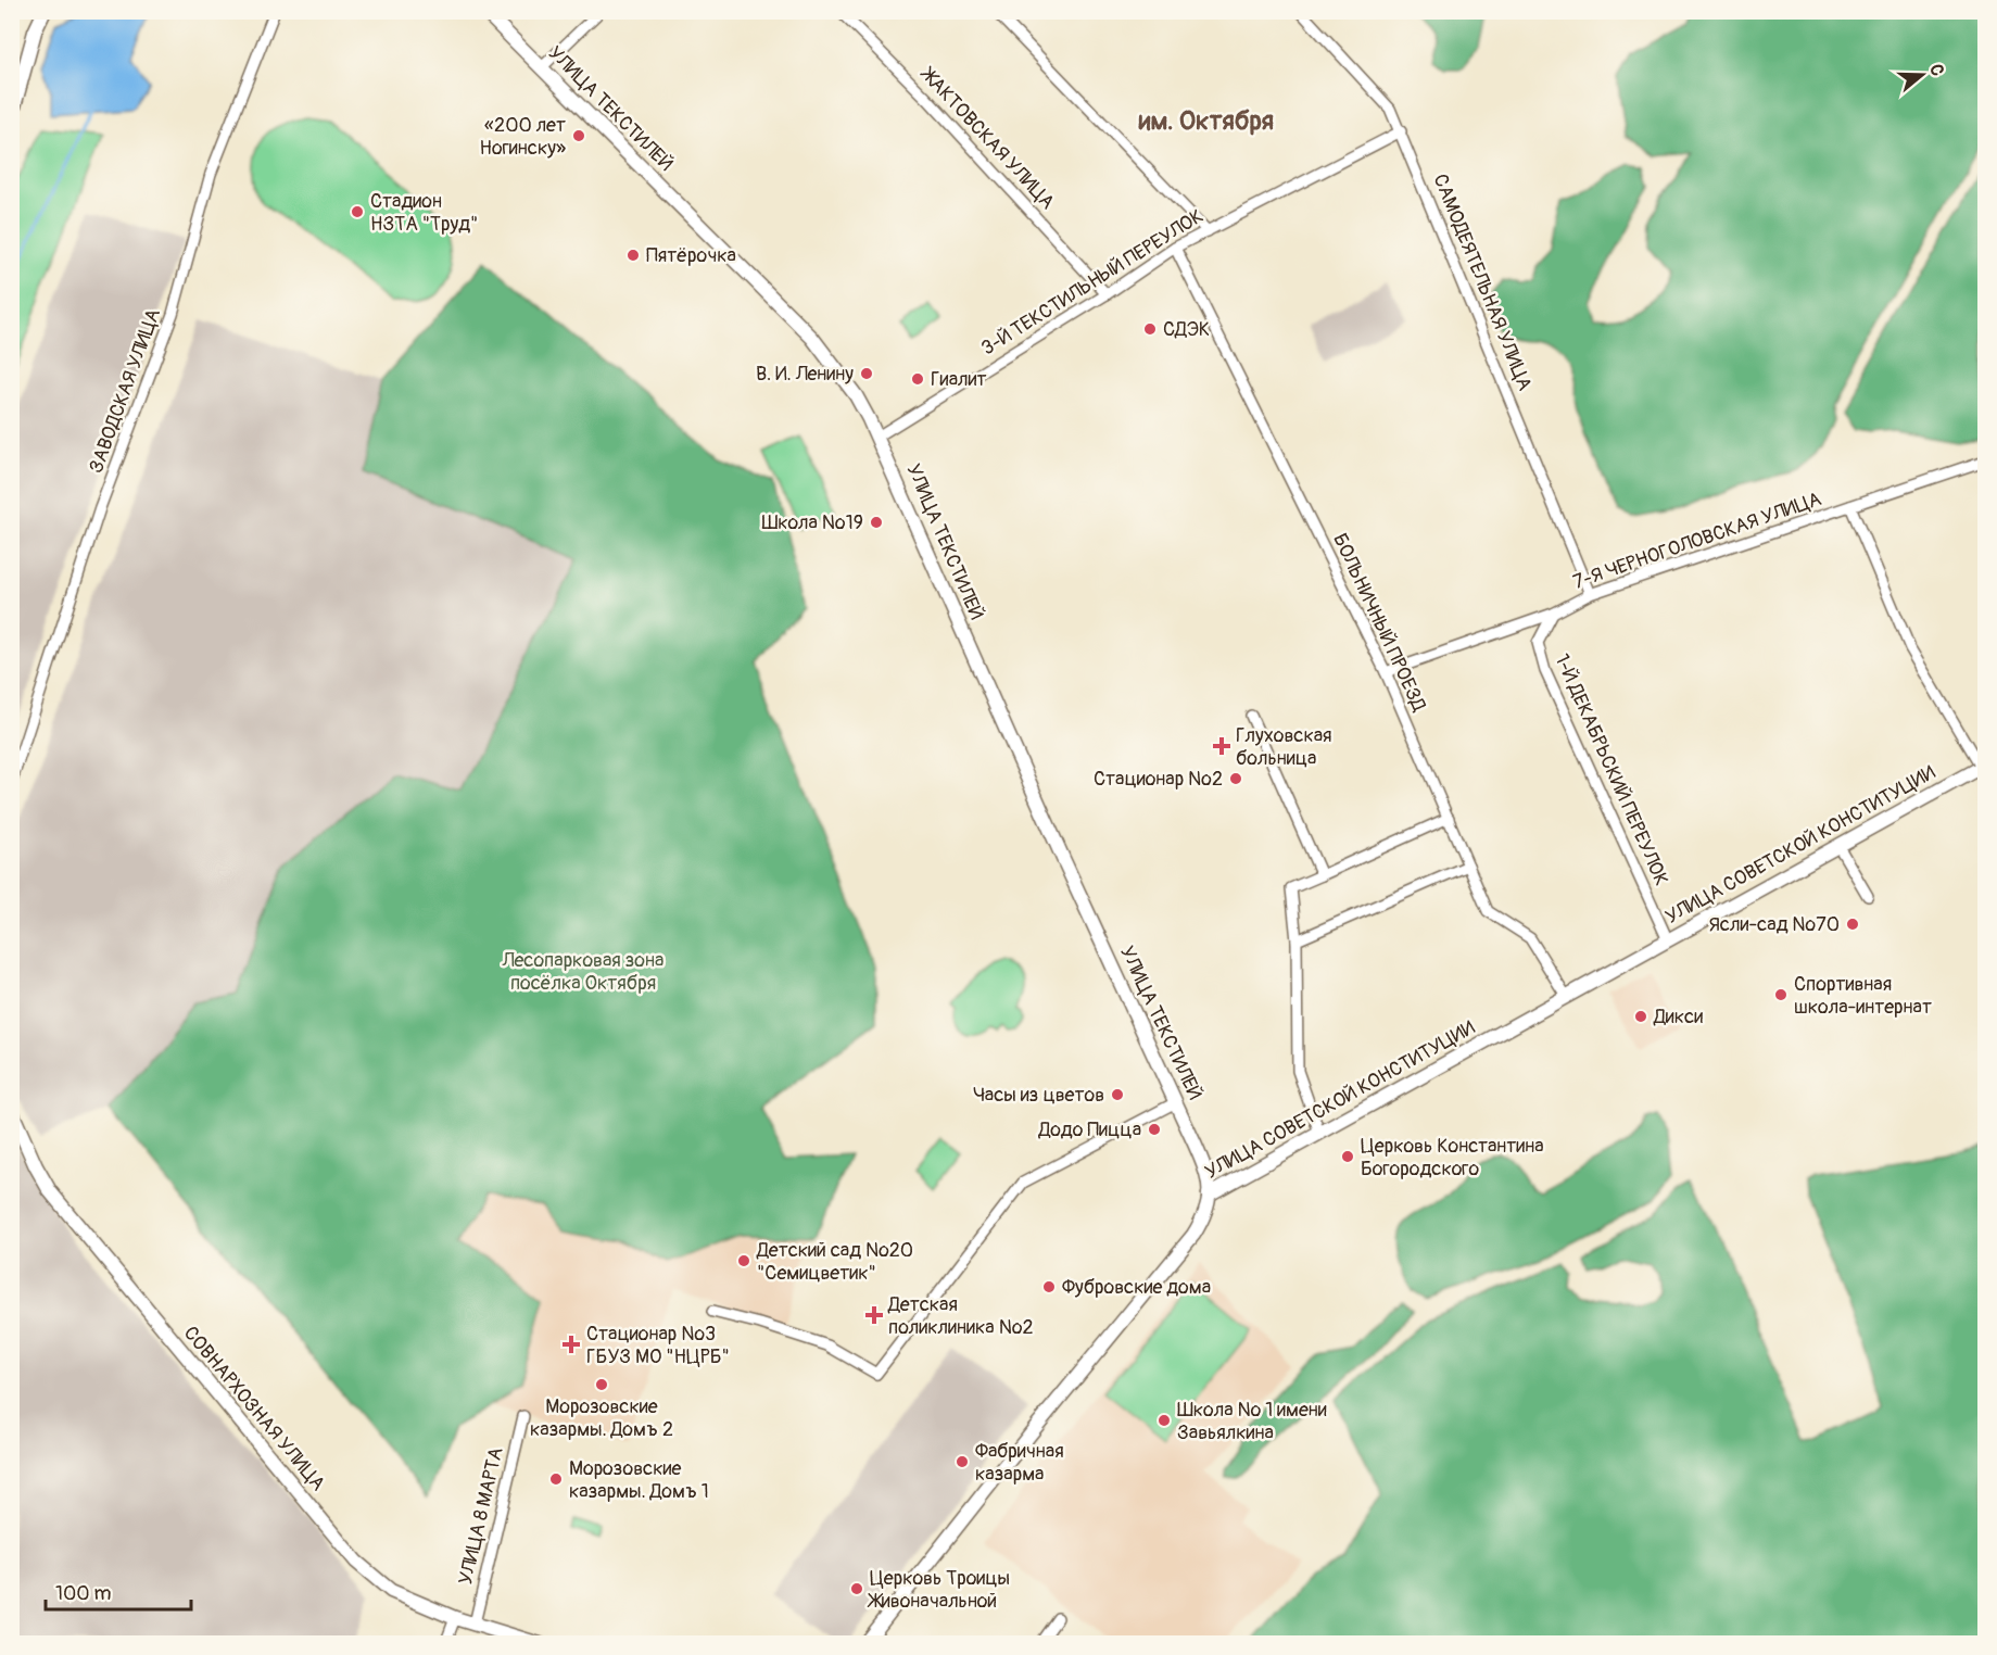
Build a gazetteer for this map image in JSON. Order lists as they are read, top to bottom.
{
  "streets": {
    "street": [
      "УЛИЦА ТЕКСТИЛЕЙ",
      "ЖАКТОВСКАЯ УЛИЦА",
      "3-Й ТЕКСТИЛЬНЫЙ ПЕРЕУЛОК",
      "САМОДЕЯТЕЛЬНАЯ УЛИЦА",
      "ЗАВОДСКАЯ УЛИЦА",
      "7-Я ЧЕРНОГОЛОВСКАЯ УЛИЦА",
      "БОЛЬНИЧНЫЙ ПРОЕЗД",
      "1-Й ДЕКАБРЬСКИЙ ПЕРЕУЛОК",
      "УЛИЦА СОВЕТСКОЙ КОНСТИТУЦИИ",
      "СОВНАРХОЗНАЯ УЛИЦА",
      "УЛИЦА 8 МАРТА"
    ]
  },
  "crossings": [
    ["УЛИЦА ТЕКСТИЛЕЙ", "3-Й ТЕКСТИЛЬНЫЙ ПЕРЕУЛОК"],
    ["УЛИЦА ТЕКСТИЛЕЙ", "УЛИЦА СОВЕТСКОЙ КОНСТИТУЦИИ"],
    ["ЖАКТОВСКАЯ УЛИЦА", "3-Й ТЕКСТИЛЬНЫЙ ПЕРЕУЛОК"],
    ["3-Й ТЕКСТИЛЬНЫЙ ПЕРЕУЛОК", "САМОДЕЯТЕЛЬНАЯ УЛИЦА"],
    ["3-Й ТЕКСТИЛЬНЫЙ ПЕРЕУЛОК", "БОЛЬНИЧНЫЙ ПРОЕЗД"],
    ["САМОДЕЯТЕЛЬНАЯ УЛИЦА", "7-Я ЧЕРНОГОЛОВСКАЯ УЛИЦА"],
    ["7-Я ЧЕРНОГОЛОВСКАЯ УЛИЦА", "БОЛЬНИЧНЫЙ ПРОЕЗД"],
    ["7-Я ЧЕРНОГОЛОВСКАЯ УЛИЦА", "1-Й ДЕКАБРЬСКИЙ ПЕРЕУЛОК"],
    ["БОЛЬНИЧНЫЙ ПРОЕЗД", "УЛИЦА СОВЕТСКОЙ КОНСТИТУЦИИ"],
    ["1-Й ДЕКАБРЬСКИЙ ПЕРЕУЛОК", "УЛИЦА СОВЕТСКОЙ КОНСТИТУЦИИ"],
    ["СОВНАРХОЗНАЯ УЛИЦА", "УЛИЦА 8 МАРТА"]
  ],
  "districts": ["им. Октября"],
  "parks": ["Лесопарковая зона посёлка Октября"],
  "places": {
    "other": [
      "«200 лет Ногинску»",
      "Стадион НЗТА \"Труд\"",
      "Пятёрочка",
      "СДЭК",
      "В. И. Ленину",
      "Гиалит",
      "Школа №19",
      "Стационар №2",
      "Ясли-сад №70",
      "Спортивная школа-интернат",
      "Дикси",
      "Часы из цветов",
      "Додо Пицца",
      "Церковь Константина Богородского",
      "Детский сад №20 \"Семицветик\"",
      "Фубровские дома",
      "Морозовские казармы. Домъ 2",
      "Школа № 1 имени Завьялкина",
      "Фабричная казарма",
      "Морозовские казармы. Домъ 1",
      "Церковь Троицы Живоначальной"
    ],
    "health": ["Глуховская больница", "Детская поликлиника №2", "Стационар №3 ГБУЗ МО \"НЦРБ\""]
  },
  "scale_bar": "100 m",
  "north": "right"
}
